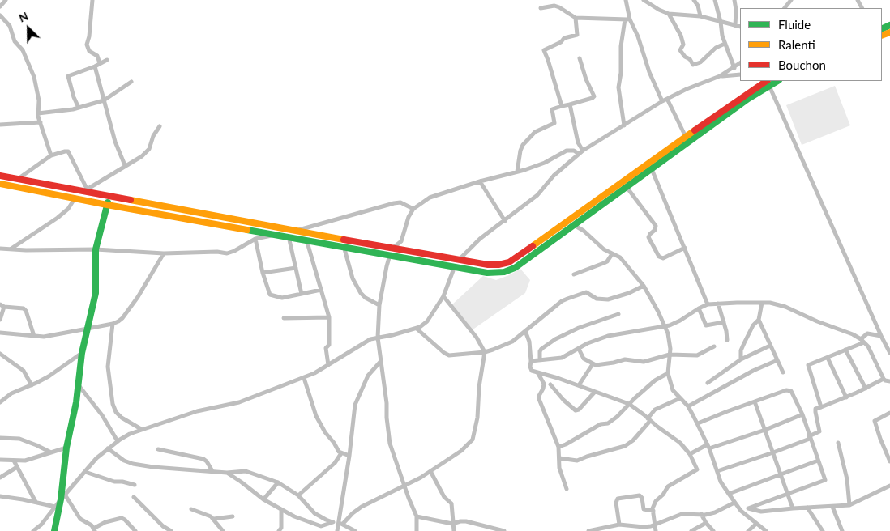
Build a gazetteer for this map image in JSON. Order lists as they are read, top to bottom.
{
  "legend": ["Fluide", "Ralenti", "Bouchon"],
  "north": "top left"
}
